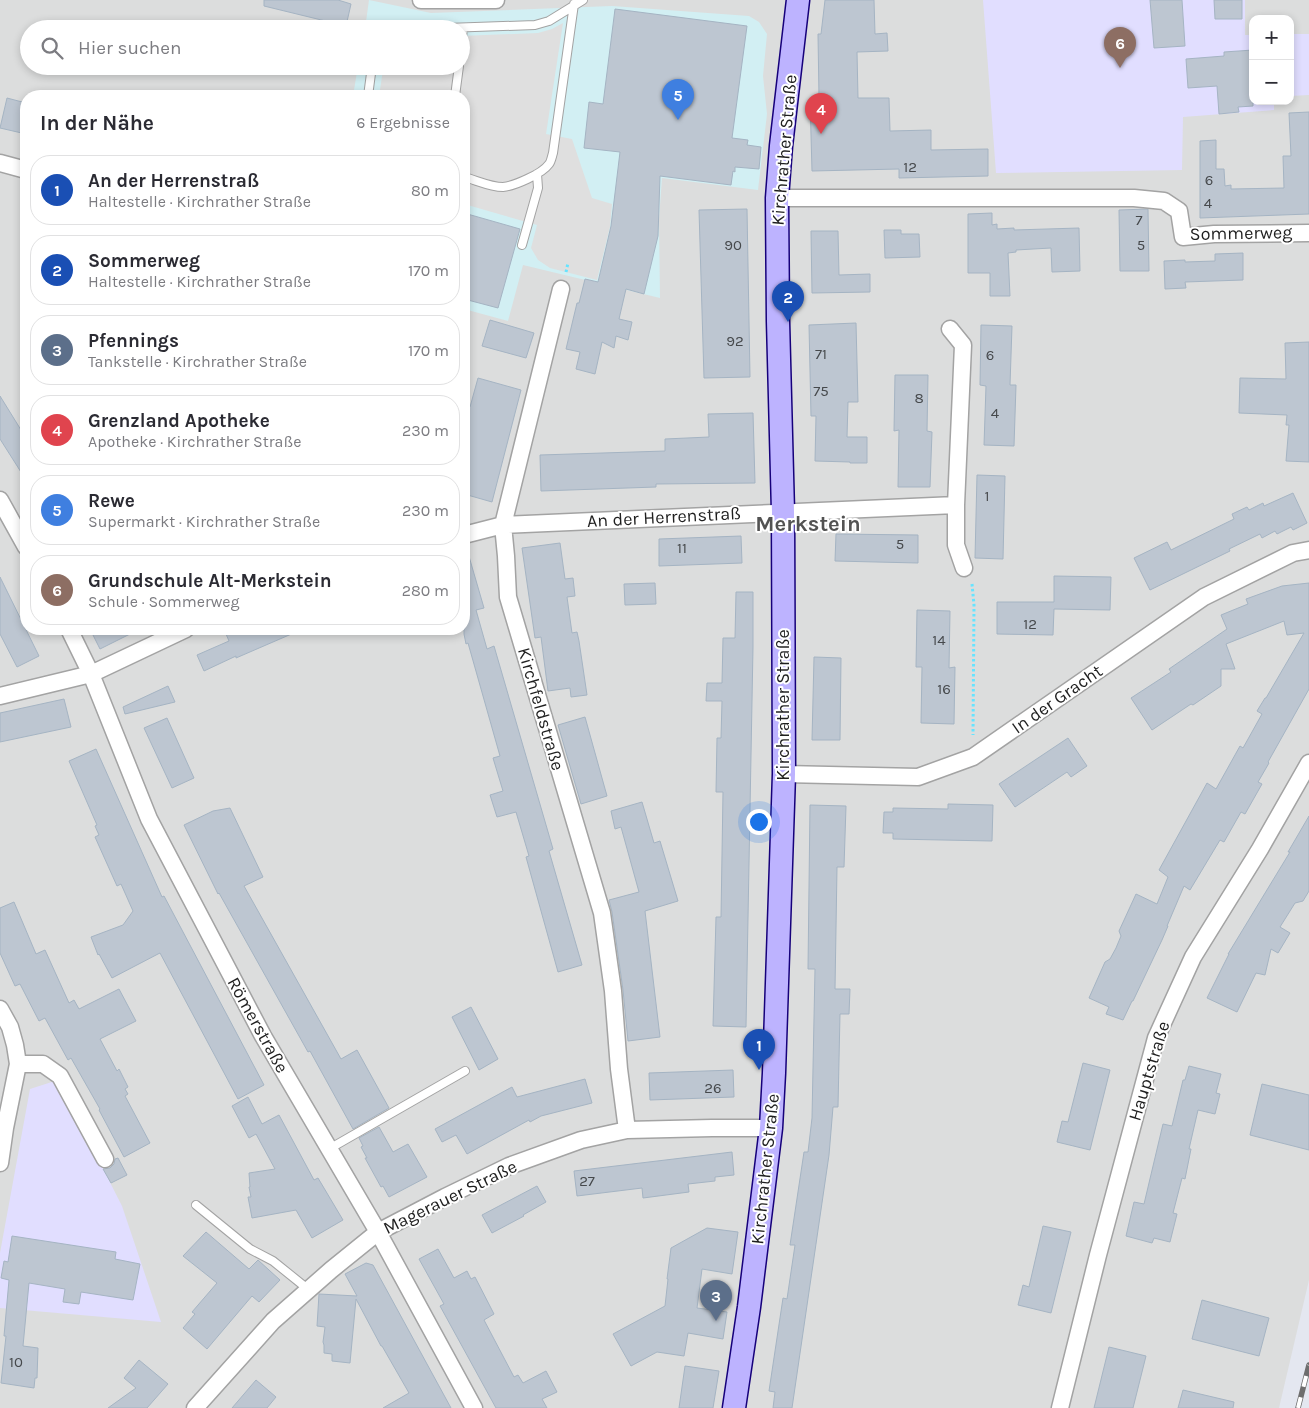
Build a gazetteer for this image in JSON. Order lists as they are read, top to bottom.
{
  "streets": {
    "main road": ["Kirchrather Straße"],
    "street": [
      "Sommerweg",
      "An der Herrenstraß",
      "In der Gracht",
      "Kirchfeldstraße",
      "Römerstraße",
      "Hauptstraße",
      "Magerauer Straße"
    ]
  },
  "crossings": [
    ["Kirchrather Straße", "Sommerweg"],
    ["Kirchrather Straße", "An der Herrenstraß"],
    ["Kirchrather Straße", "In der Gracht"],
    ["Kirchrather Straße", "Magerauer Straße"],
    ["An der Herrenstraß", "Kirchfeldstraße"],
    ["Kirchfeldstraße", "Magerauer Straße"],
    ["Römerstraße", "Magerauer Straße"]
  ],
  "districts": ["Merkstein"],
  "house_numbers": [
    "12",
    "6",
    "4",
    "7",
    "90",
    "5",
    "92",
    "71",
    "6",
    "75",
    "8",
    "4",
    "1",
    "5",
    "11",
    "12",
    "14",
    "16",
    "26",
    "27",
    "10"
  ],
  "page": {
    "map_buttons": ["+", "−"],
    "search": "Hier suchen",
    "pins": [
      "6",
      "5",
      "4",
      "2",
      "1",
      "3"
    ],
    "heading": ["In der Nähe", "6 Ergebnisse"],
    "list": [
      {
        "mark": "1",
        "name": "An der Herrenstraß",
        "note": "Haltestelle · Kirchrather Straße",
        "value": "80 m"
      },
      {
        "mark": "2",
        "name": "Sommerweg",
        "note": "Haltestelle · Kirchrather Straße",
        "value": "170 m"
      },
      {
        "mark": "3",
        "name": "Pfennings",
        "note": "Tankstelle · Kirchrather Straße",
        "value": "170 m"
      },
      {
        "mark": "4",
        "name": "Grenzland Apotheke",
        "note": "Apotheke · Kirchrather Straße",
        "value": "230 m"
      },
      {
        "mark": "5",
        "name": "Rewe",
        "note": "Supermarkt · Kirchrather Straße",
        "value": "230 m"
      },
      {
        "mark": "6",
        "name": "Grundschule Alt-Merkstein",
        "note": "Schule · Sommerweg",
        "value": "280 m"
      }
    ]
  }
}
